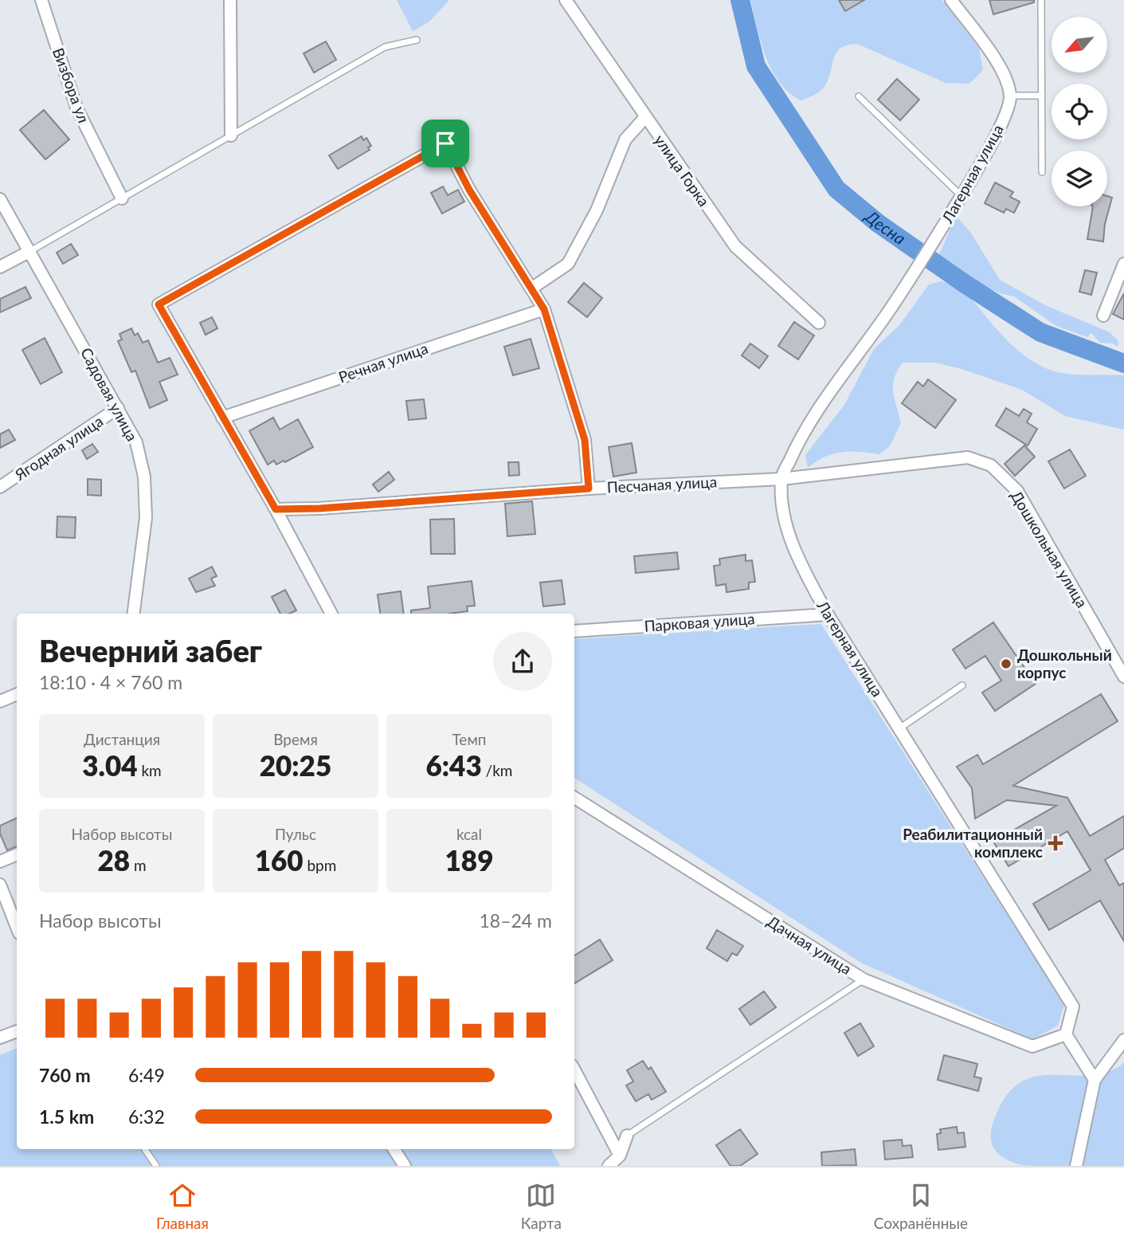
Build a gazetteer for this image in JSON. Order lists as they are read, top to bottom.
{
  "streets": {
    "street": [
      "Визбора ул",
      "улица Горка",
      "Лагерная улица",
      "Речная улица",
      "Садовая улица",
      "Ягодная улица",
      "Песчаная улица",
      "Дошкольная улица",
      "Парковая улица",
      "Дачная улица"
    ]
  },
  "crossings": [
    ["Лагерная улица", "Песчаная улица"],
    ["Лагерная улица", "Дошкольная улица"],
    ["Лагерная улица", "Парковая улица"],
    ["Лагерная улица", "Дачная улица"],
    ["Садовая улица", "Ягодная улица"],
    ["Песчаная улица", "Дошкольная улица"]
  ],
  "water": ["Десна"],
  "places": {
    "other": ["Дошкольный корпус"],
    "health": ["Реабилитационный комплекс"]
  },
  "north": "bottom left",
  "page": {
    "heading": ["Вечерний забег", "18:10 · 4 × 760 m"],
    "stats": [
      ["Дистанция", "3.04 km"],
      ["Время", "20:25"],
      ["Темп", "6:43 /km"],
      ["Набор высоты", "28 m"],
      ["Пульс", "160 bpm"],
      ["kcal", "189"]
    ],
    "chart": ["Набор высоты", "18–24 m"],
    "list": [
      {
        "name": "760 m",
        "note": "6:49"
      },
      {
        "name": "1.5 km",
        "note": "6:32"
      }
    ],
    "tabs": ["Главная", "Карта", "Сохранённые"]
  }
}
